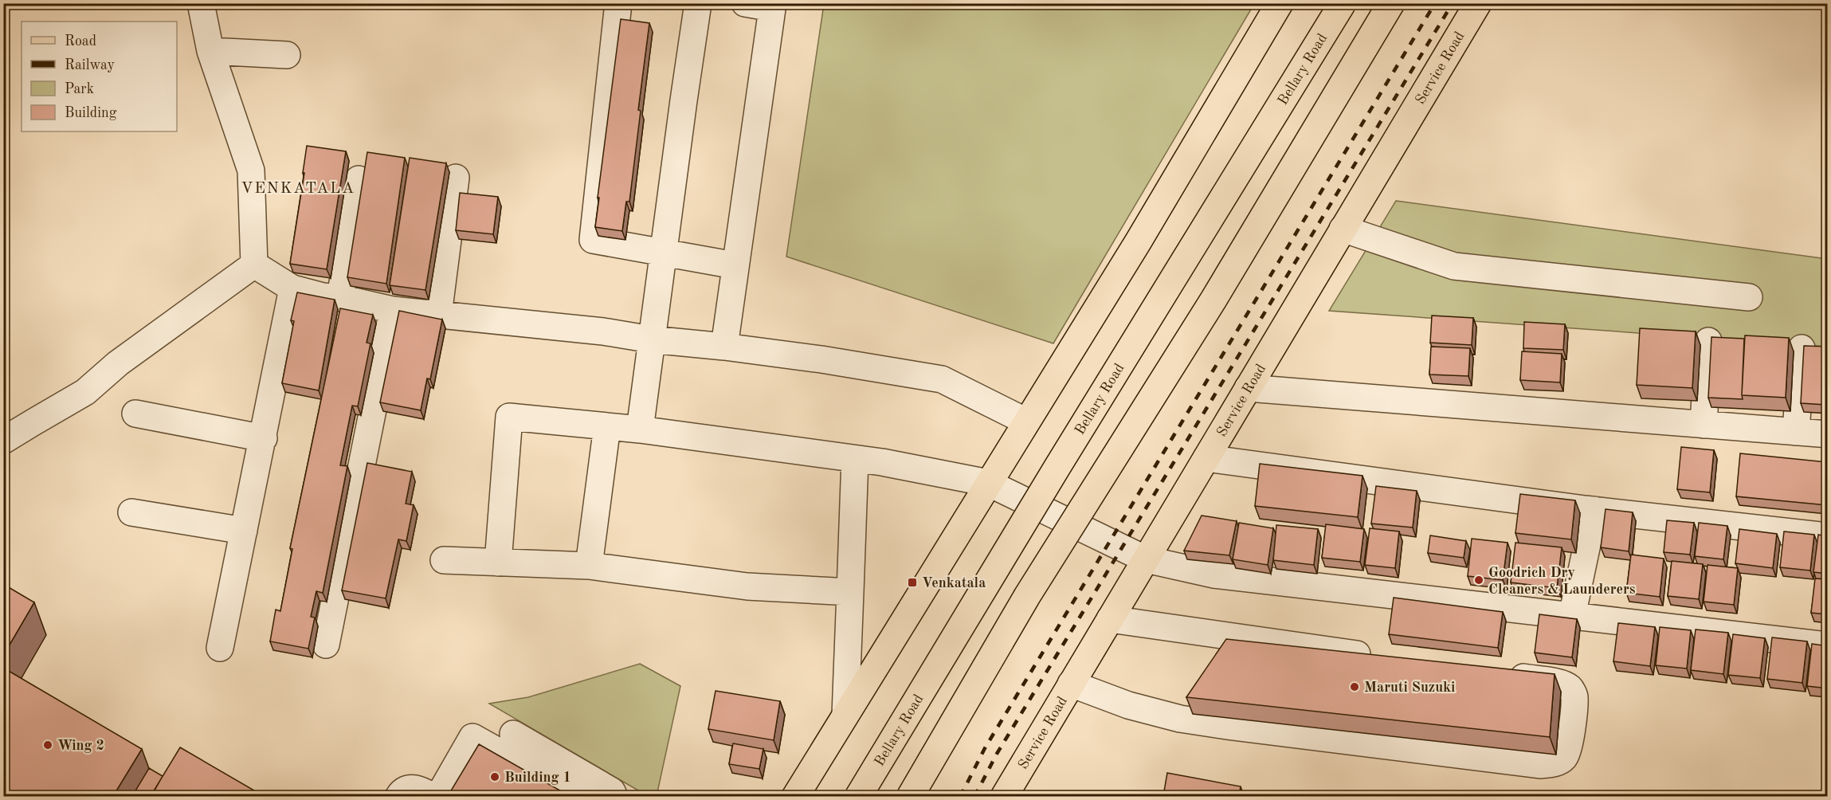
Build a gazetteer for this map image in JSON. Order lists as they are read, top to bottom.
{
  "streets": {
    "main road": ["Service Road", "Bellary Road"]
  },
  "districts": ["VENKATALA"],
  "places": {
    "other": [
      "Goodrich Dry Cleaners & Launderers",
      "Maruti Suzuki",
      "Wing 2",
      "Building 1"
    ],
    "transit": ["Venkatala"]
  },
  "legend": [
    "Road",
    "Railway",
    "Park",
    "Building"
  ]
}
